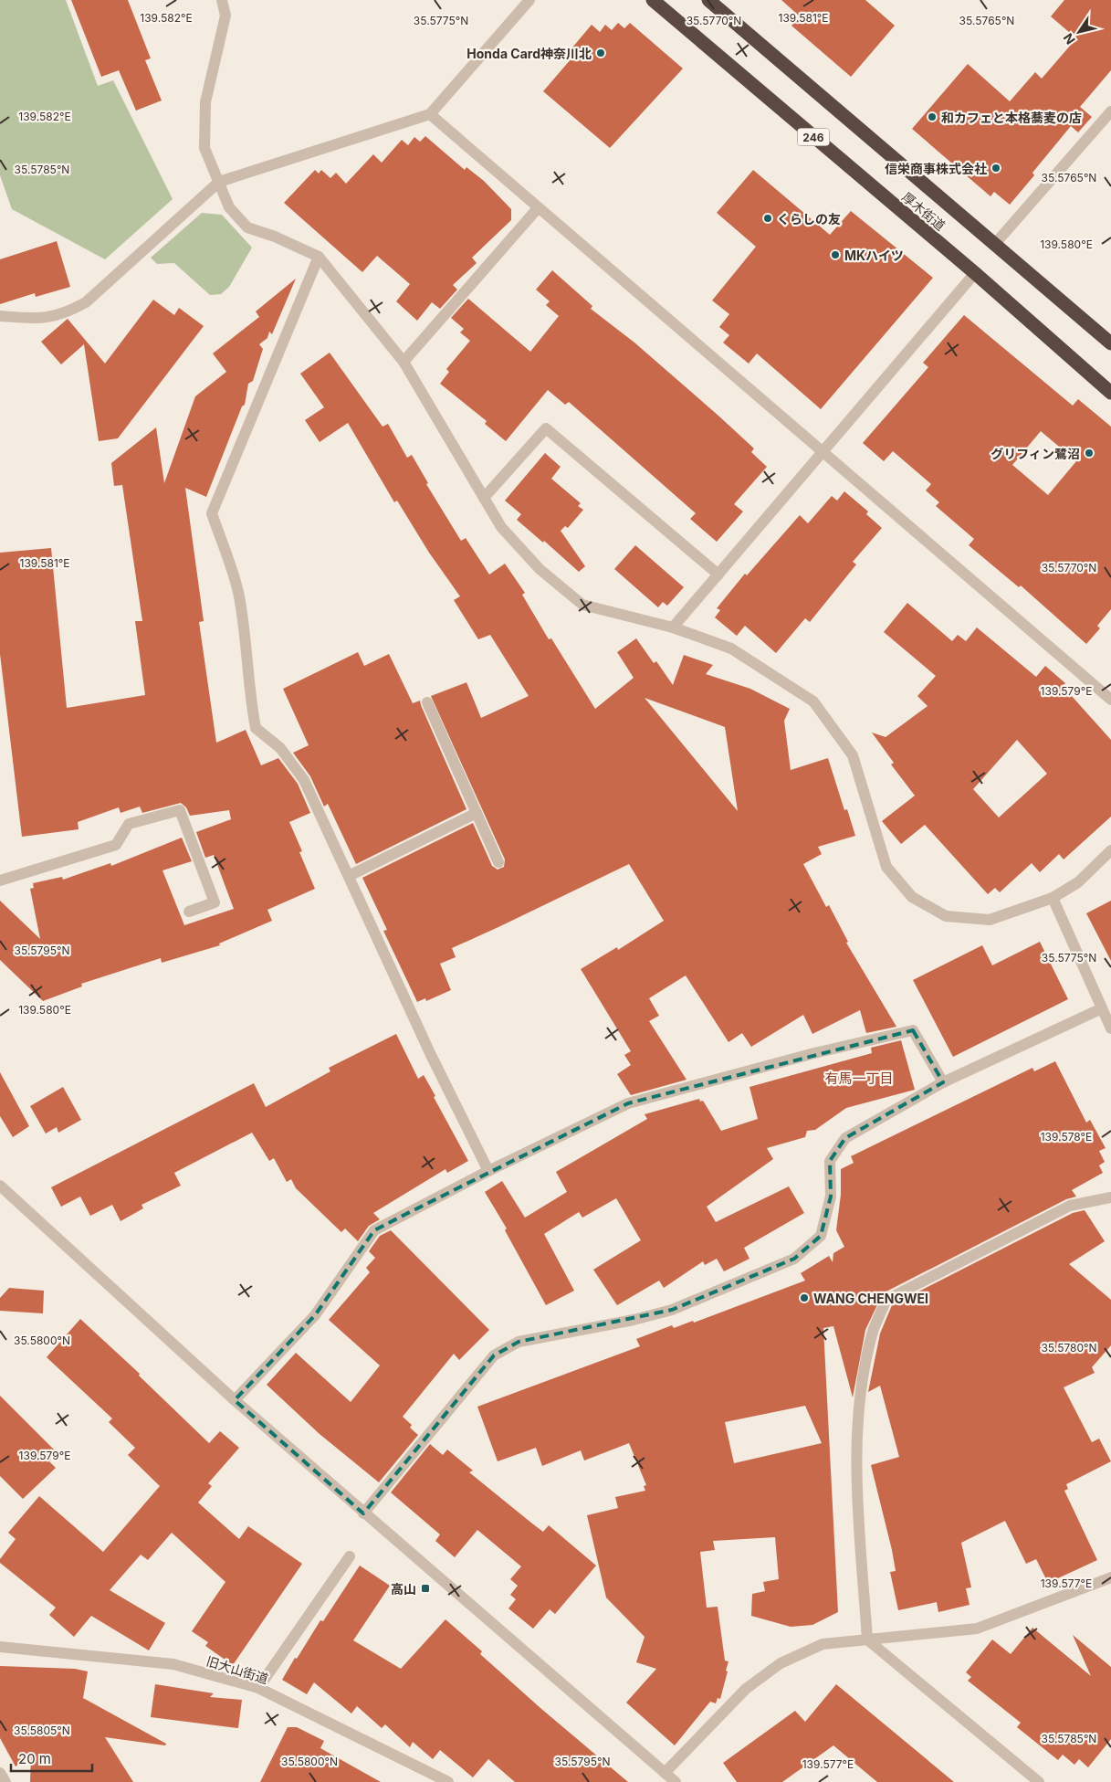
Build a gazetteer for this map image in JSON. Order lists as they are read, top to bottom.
{
  "streets": {
    "highway": ["246", "厚木街道"],
    "street": ["旧大山街道"]
  },
  "districts": ["有馬一丁目"],
  "places": {
    "other": [
      "Honda Card神奈川北",
      "和カフェと本格蕎麦の店",
      "信栄商事株式会社",
      "くらしの友",
      "MKハイツ",
      "グリフィン鷺沼",
      "WANG CHENGWEI"
    ],
    "transit": ["高山"]
  },
  "scale_bar": "20 m",
  "north": "bottom left",
  "coordinates": [
    "139.581°E",
    "139.582°E",
    "35.5775°N",
    "35.5770°N",
    "35.5765°N",
    "35.5785°N",
    "139.580°E",
    "139.579°E",
    "35.5795°N",
    "139.578°E",
    "35.5800°N",
    "35.5780°N",
    "139.577°E",
    "35.5805°N"
  ]
}
